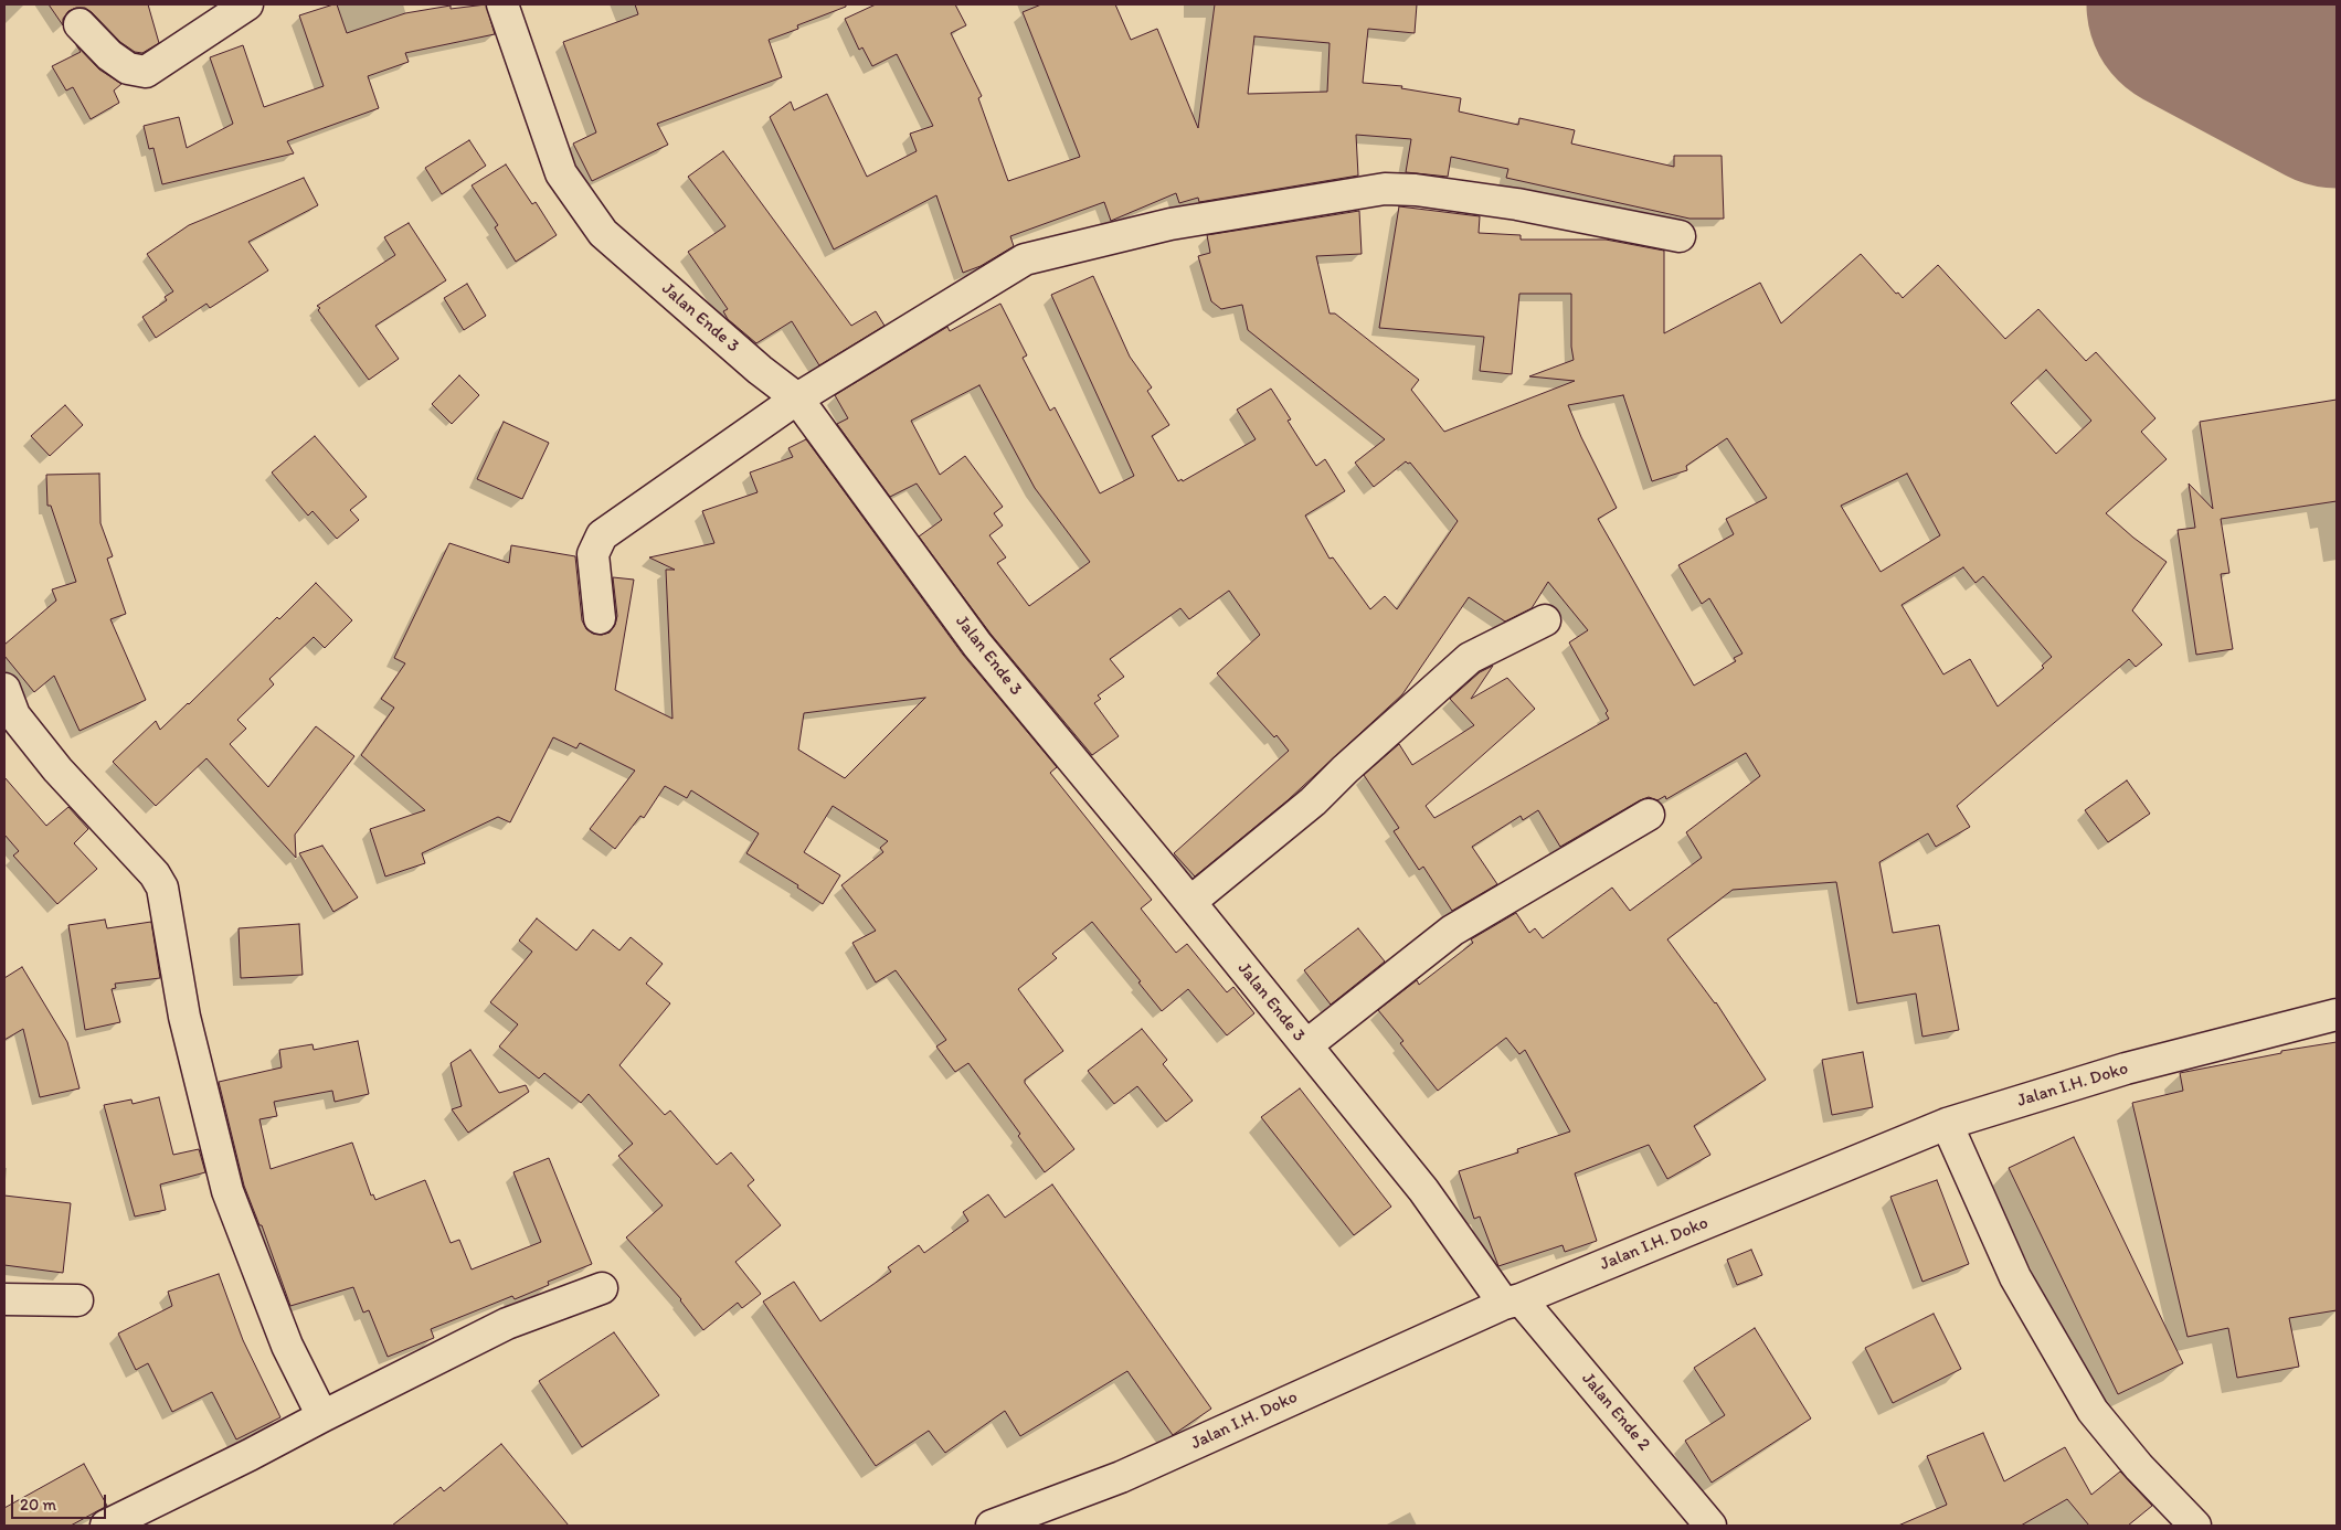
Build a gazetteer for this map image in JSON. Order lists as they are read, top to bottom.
{
  "streets": {
    "street": ["Jalan Ende 3", "Jalan I.H. Doko", "Jalan Ende 2"]
  },
  "crossings": [
    ["Jalan Ende 3", "Jalan I.H. Doko"],
    ["Jalan Ende 3", "Jalan Ende 2"],
    ["Jalan I.H. Doko", "Jalan Ende 2"]
  ],
  "scale_bar": "20 m"
}
